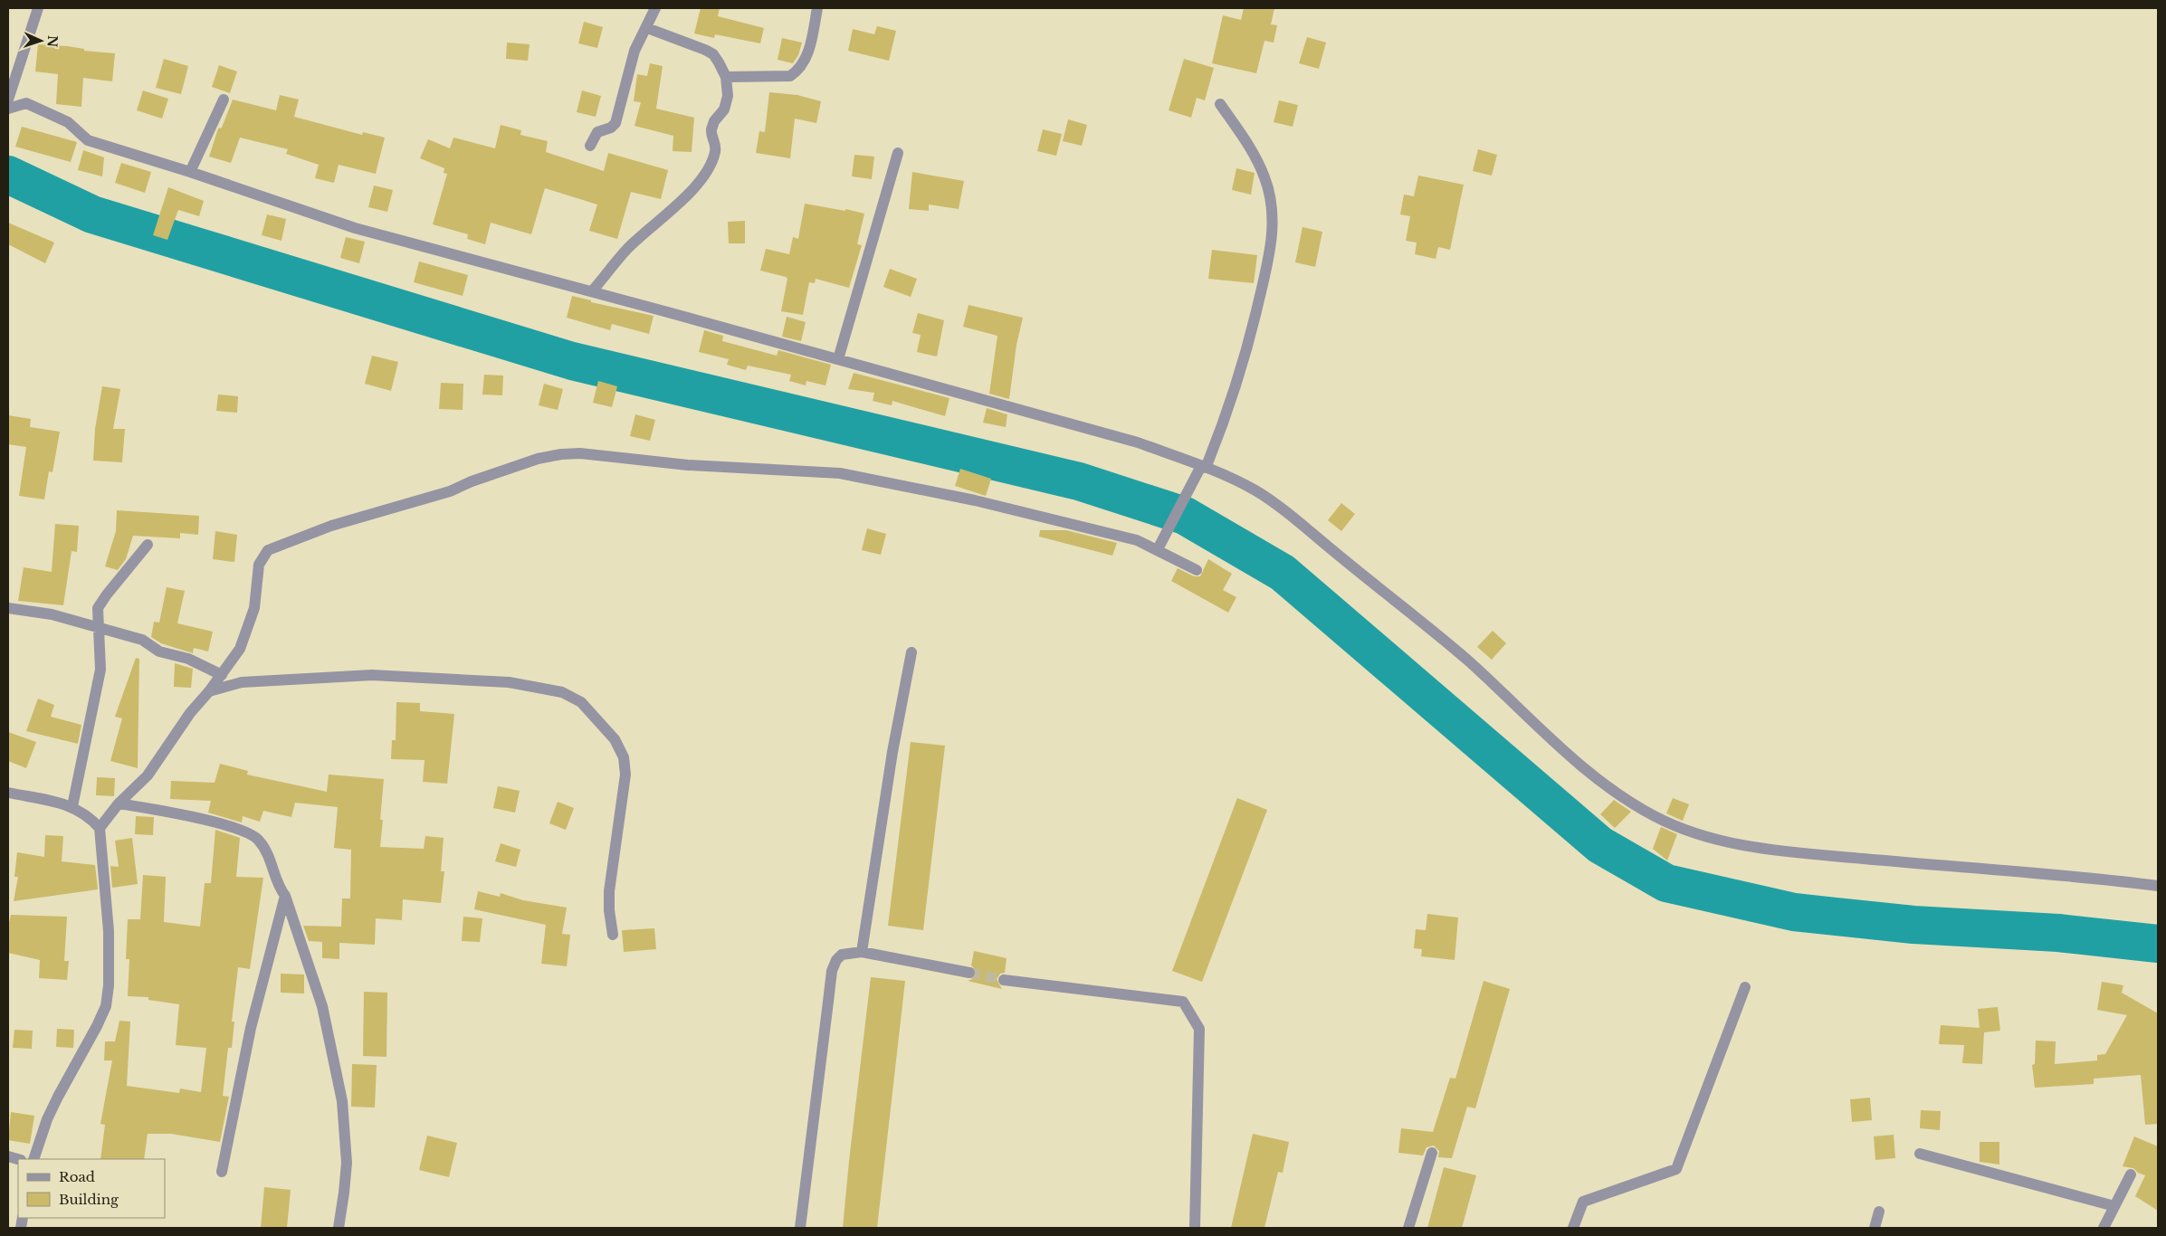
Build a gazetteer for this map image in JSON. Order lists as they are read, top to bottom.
{
  "legend": ["Road", "Building"],
  "north": "right"
}
